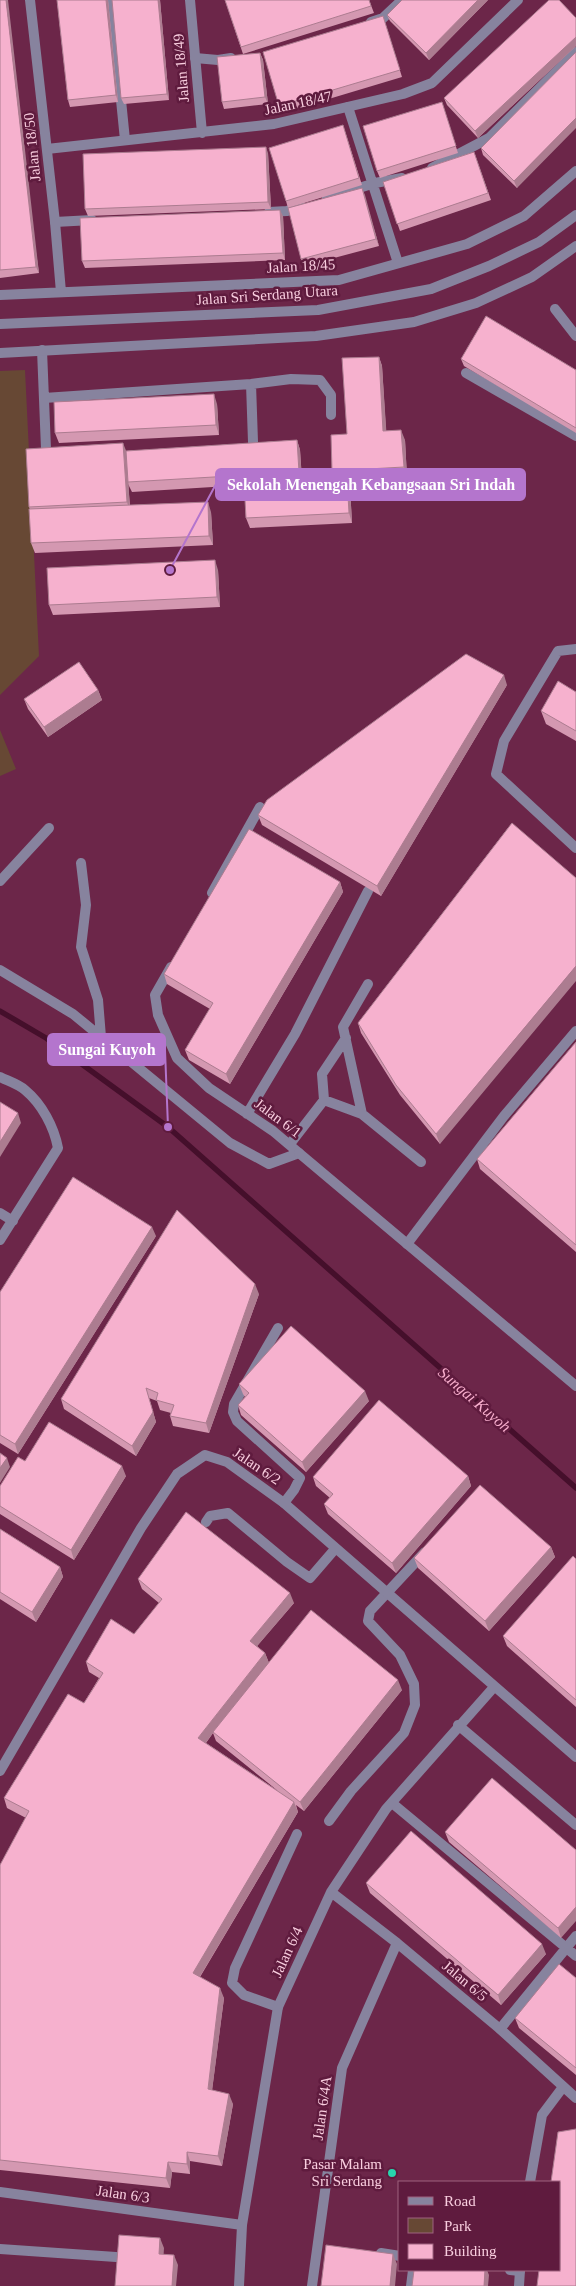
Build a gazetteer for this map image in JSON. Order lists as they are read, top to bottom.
{
  "streets": {
    "street": [
      "Jalan 18/49",
      "Jalan 18/47",
      "Jalan 18/50",
      "Jalan 18/45",
      "Jalan Sri Serdang Utara",
      "Jalan 6/1",
      "Jalan 6/2",
      "Jalan 6/4",
      "Jalan 6/5",
      "Jalan 6/4A",
      "Jalan 6/3"
    ]
  },
  "crossings": [
    ["Jalan 18/49", "Jalan 18/47"],
    ["Jalan 18/47", "Jalan 18/50"],
    ["Jalan 18/50", "Jalan 18/45"],
    ["Jalan 6/2", "Jalan 6/4"],
    ["Jalan 6/4", "Jalan 6/5"],
    ["Jalan 6/4", "Jalan 6/3"],
    ["Jalan 6/5", "Jalan 6/4A"]
  ],
  "water": ["Sungai Kuyoh"],
  "places": ["Sekolah Menengah Kebangsaan Sri Indah", "Sungai Kuyoh", "Pasar Malam Sri Serdang"],
  "legend": ["Road", "Park", "Building"]
}
